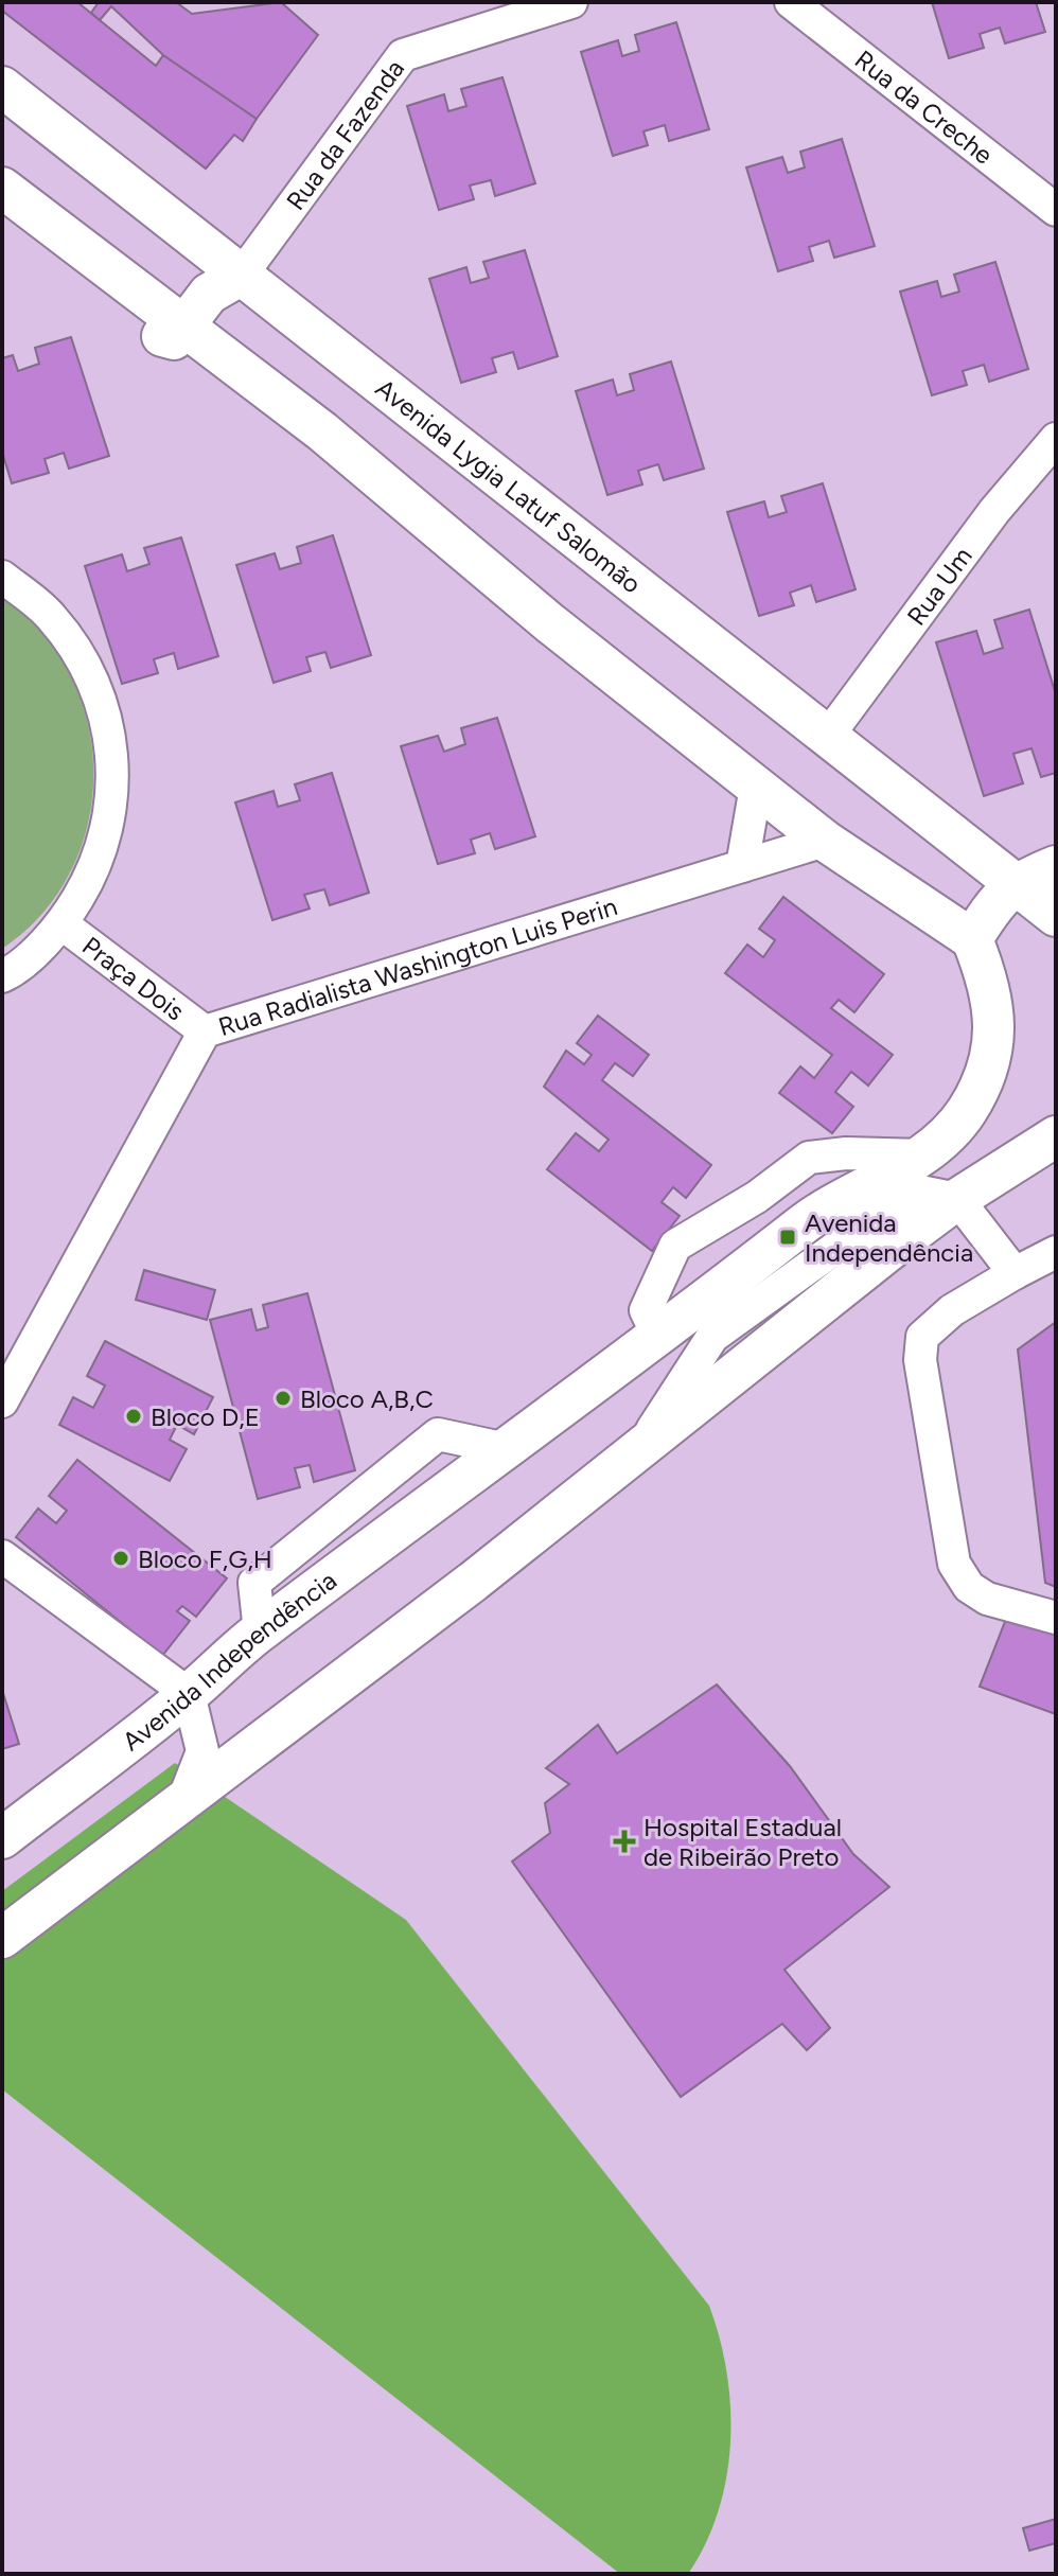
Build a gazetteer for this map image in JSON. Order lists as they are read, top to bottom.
{
  "streets": {
    "main road": ["Avenida Lygia Latuf Salomão", "Avenida Independência"],
    "street": [
      "Rua da Creche",
      "Rua da Fazenda",
      "Rua Um",
      "Rua Radialista Washington Luis Perin",
      "Praça Dois"
    ]
  },
  "crossings": [
    ["Rua da Fazenda", "Avenida Lygia Latuf Salomão"],
    ["Avenida Lygia Latuf Salomão", "Rua Um"],
    ["Rua Radialista Washington Luis Perin", "Praça Dois"]
  ],
  "places": {
    "transit": ["Avenida Independência"],
    "other": ["Bloco A,B,C", "Bloco D,E", "Bloco F,G,H"],
    "health": ["Hospital Estadual de Ribeirão Preto"]
  }
}
